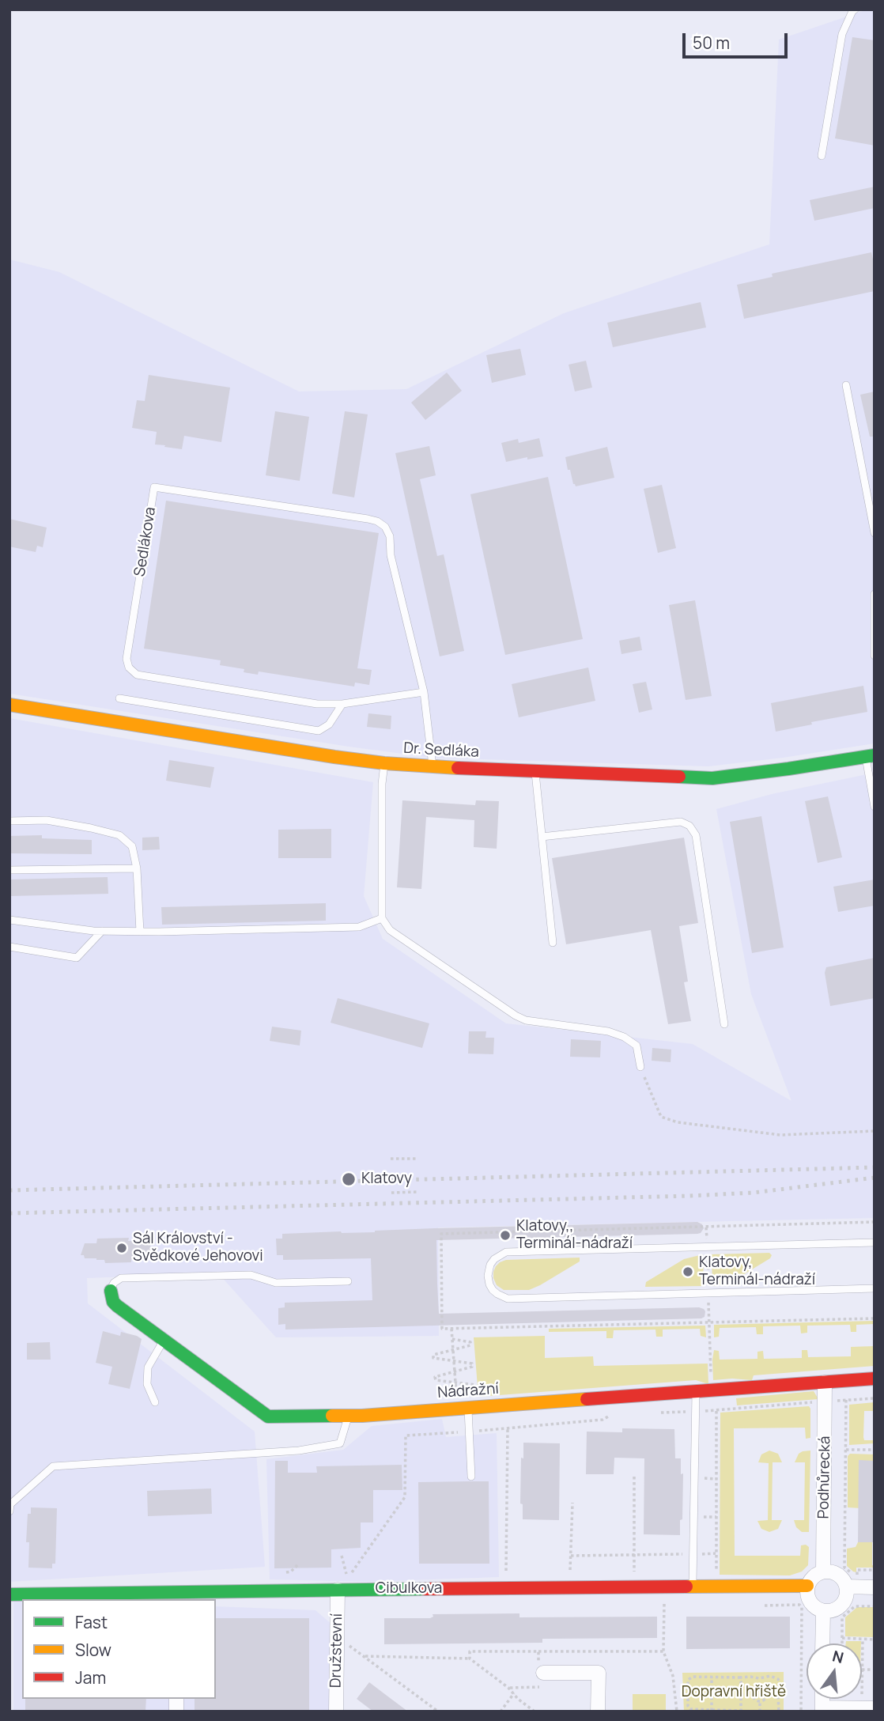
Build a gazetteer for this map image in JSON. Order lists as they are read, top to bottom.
{
  "streets": {
    "street": [
      "Dr. Sedláka",
      "Nádražní",
      "Podhůrecká",
      "Cibulkova",
      "Družstevní"
    ],
    "lane": ["Sedlákova"]
  },
  "crossings": [
    ["Sedlákova", "Dr. Sedláka"],
    ["Nádražní", "Podhůrecká"],
    ["Podhůrecká", "Cibulkova"],
    ["Cibulkova", "Družstevní"]
  ],
  "parks": ["Dopravní hřiště"],
  "places": [
    "Klatovy",
    "Klatovy,, Terminál-nádraží",
    "Sál Království - Svědkové Jehovovi",
    "Klatovy, Terminál-nádraží"
  ],
  "legend": ["Fast", "Slow", "Jam"],
  "scale_bar": "50 m",
  "north": "top"
}
